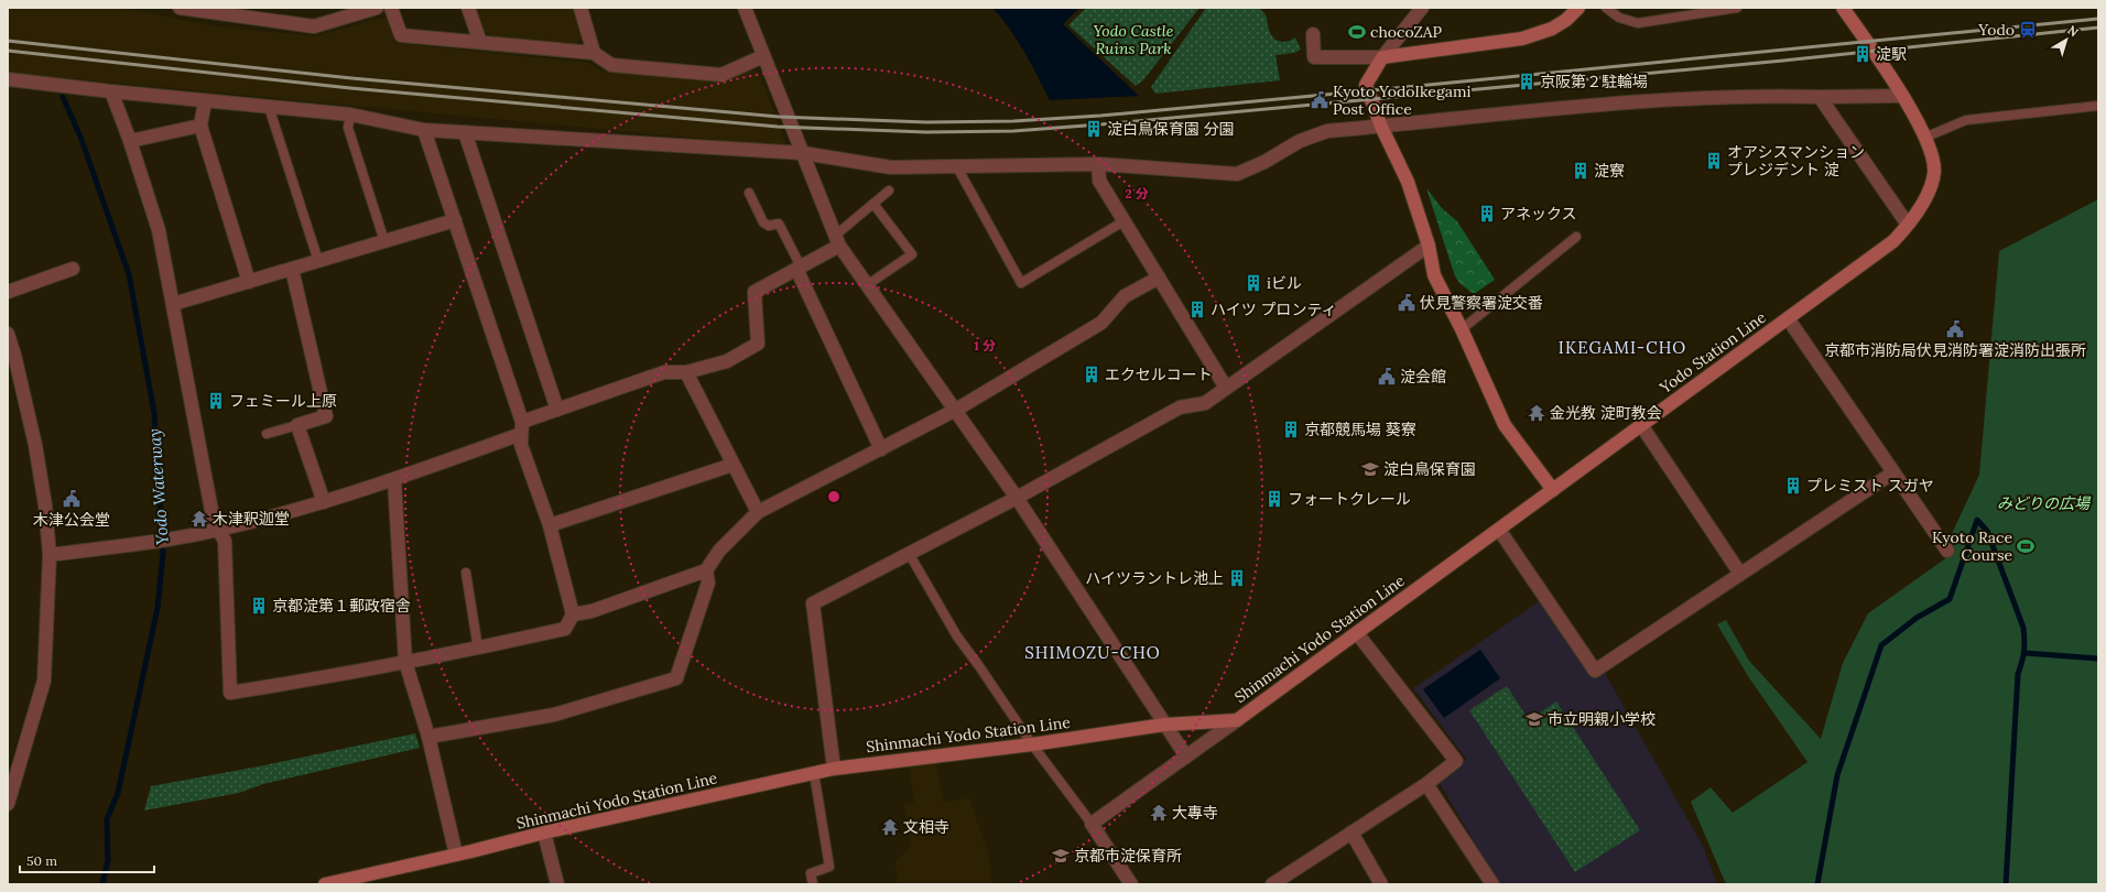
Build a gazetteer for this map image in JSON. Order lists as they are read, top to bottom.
{
  "streets": {
    "main road": ["Yodo Station Line", "Shinmachi Yodo Station Line"]
  },
  "crossings": [
    ["Yodo Station Line", "Shinmachi Yodo Station Line"]
  ],
  "districts": ["IKEGAMI-CHO", "SHIMOZU-CHO"],
  "water": ["Yodo Waterway"],
  "parks": ["Yodo Castle Ruins Park", "みどりの広場"],
  "places": {
    "station": ["Yodo"],
    "sports": ["chocoZAP", "Kyoto Race Course"],
    "building": [
      "淀駅",
      "京阪第２駐輪場",
      "淀白鳥保育園 分園",
      "オアシスマンション プレジデント 淀",
      "淀寮",
      "アネックス",
      "iビル",
      "ハイツ プロンティ",
      "エクセルコート",
      "フェミール上原",
      "京都競馬場 葵寮",
      "プレミスト スガヤ",
      "フォートクレール",
      "ハイツラントレ池上",
      "京都淀第１郵政宿舎"
    ],
    "public building": [
      "Kyoto YodoIkegami Post Office",
      "伏見警察署淀交番",
      "京都市消防局伏見消防署淀消防出張所",
      "淀会館",
      "木津公会堂"
    ],
    "temple": [
      "金光教 淀町教会",
      "木津釈迦堂",
      "大專寺",
      "文相寺"
    ],
    "school or university": ["淀白鳥保育園", "市立明親小学校", "京都市淀保育所"]
  },
  "scale_bar": "50 m",
  "north": "top right",
  "rings": ["2 分", "1 分"]
}
